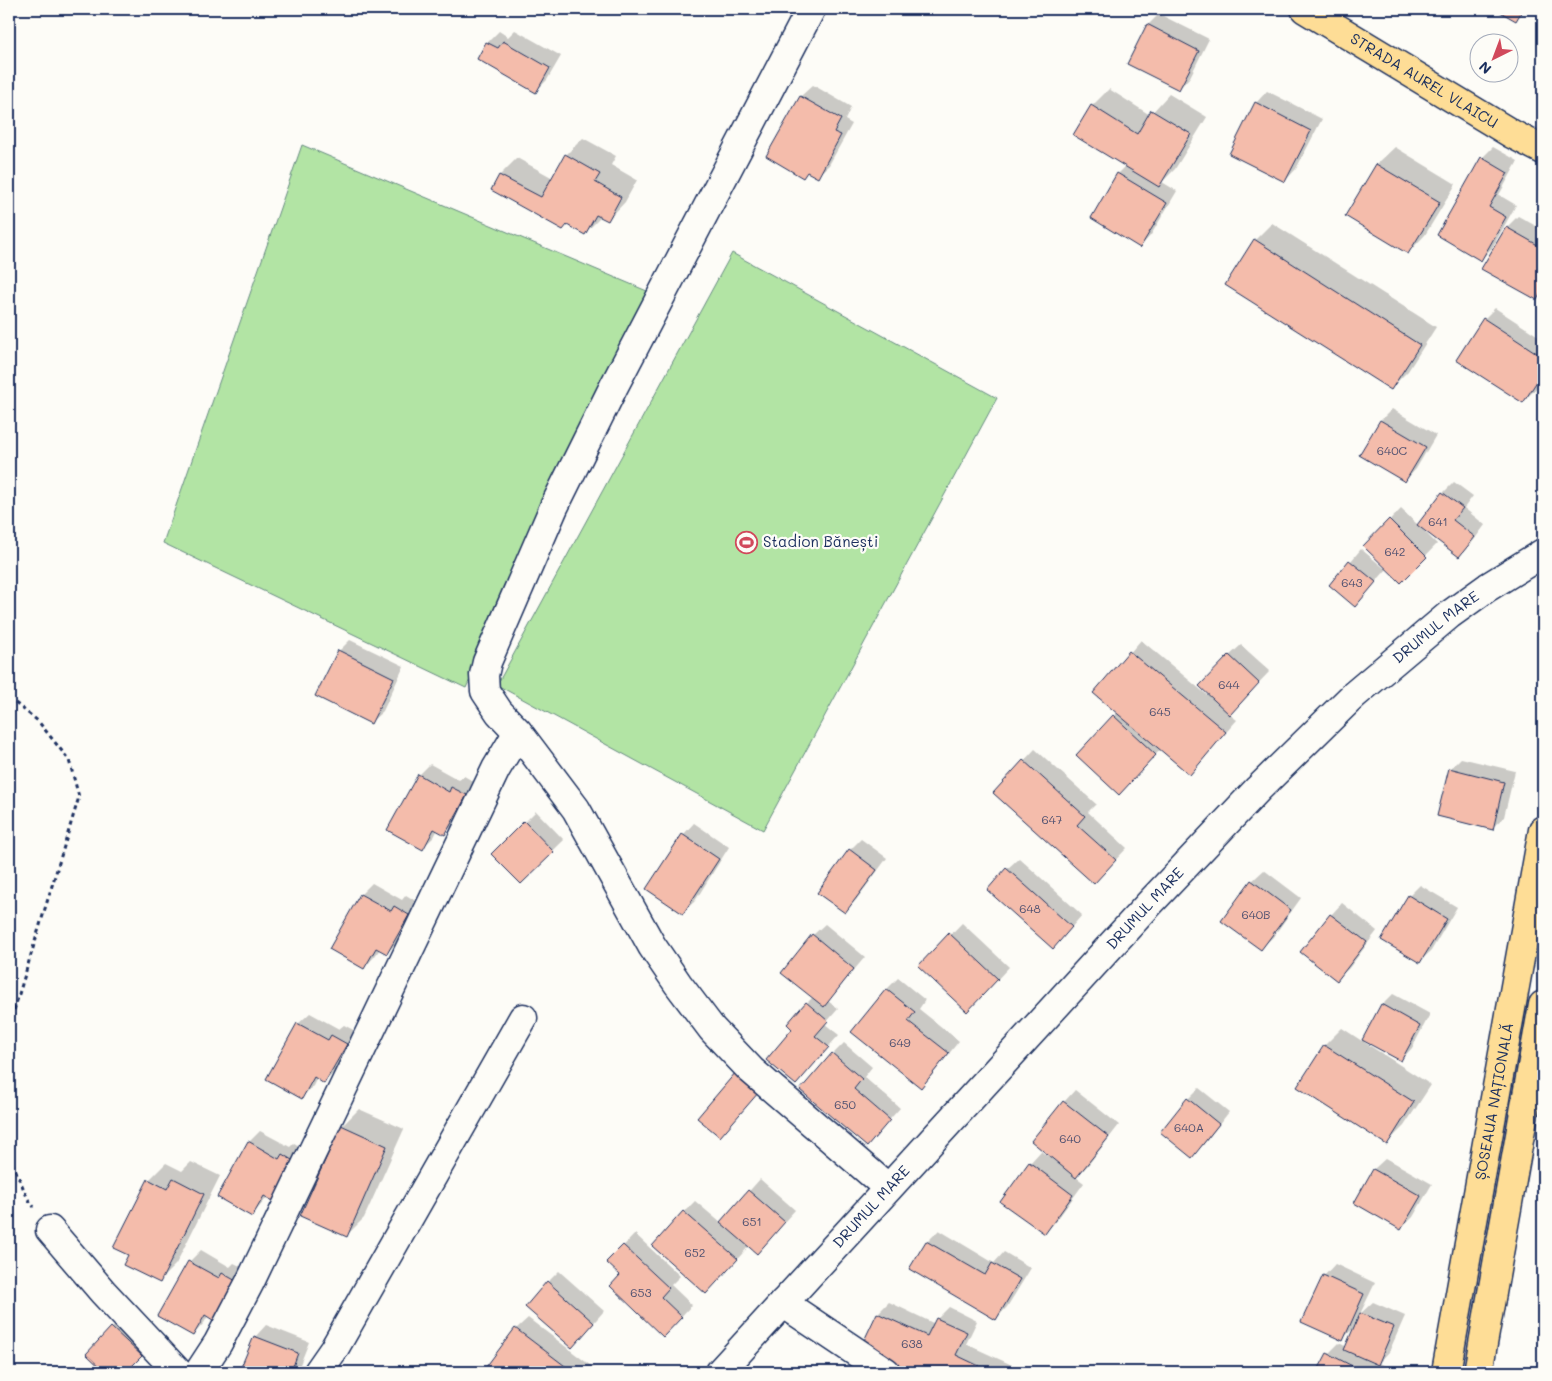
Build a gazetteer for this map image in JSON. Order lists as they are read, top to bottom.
{
  "streets": {
    "main road": ["STRADA AUREL VLAICU", "ȘOSEAUA NAȚIONALĂ"],
    "street": ["DRUMUL MARE"]
  },
  "places": {
    "sports": ["Stadion Bănești"]
  },
  "house_numbers": [
    "640C",
    "641",
    "642",
    "643",
    "644",
    "645",
    "647",
    "648",
    "640B",
    "649",
    "650",
    "640A",
    "640",
    "651",
    "652",
    "653",
    "638"
  ],
  "north": "bottom left"
}
